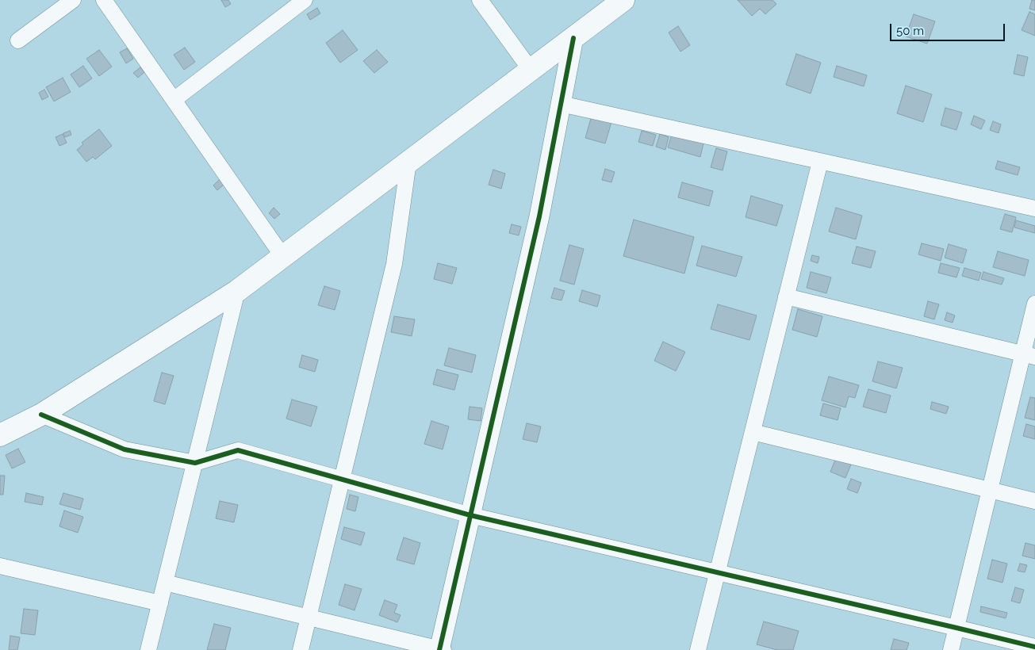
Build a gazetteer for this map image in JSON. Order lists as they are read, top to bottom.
{
  "scale_bar": "50 m"
}
